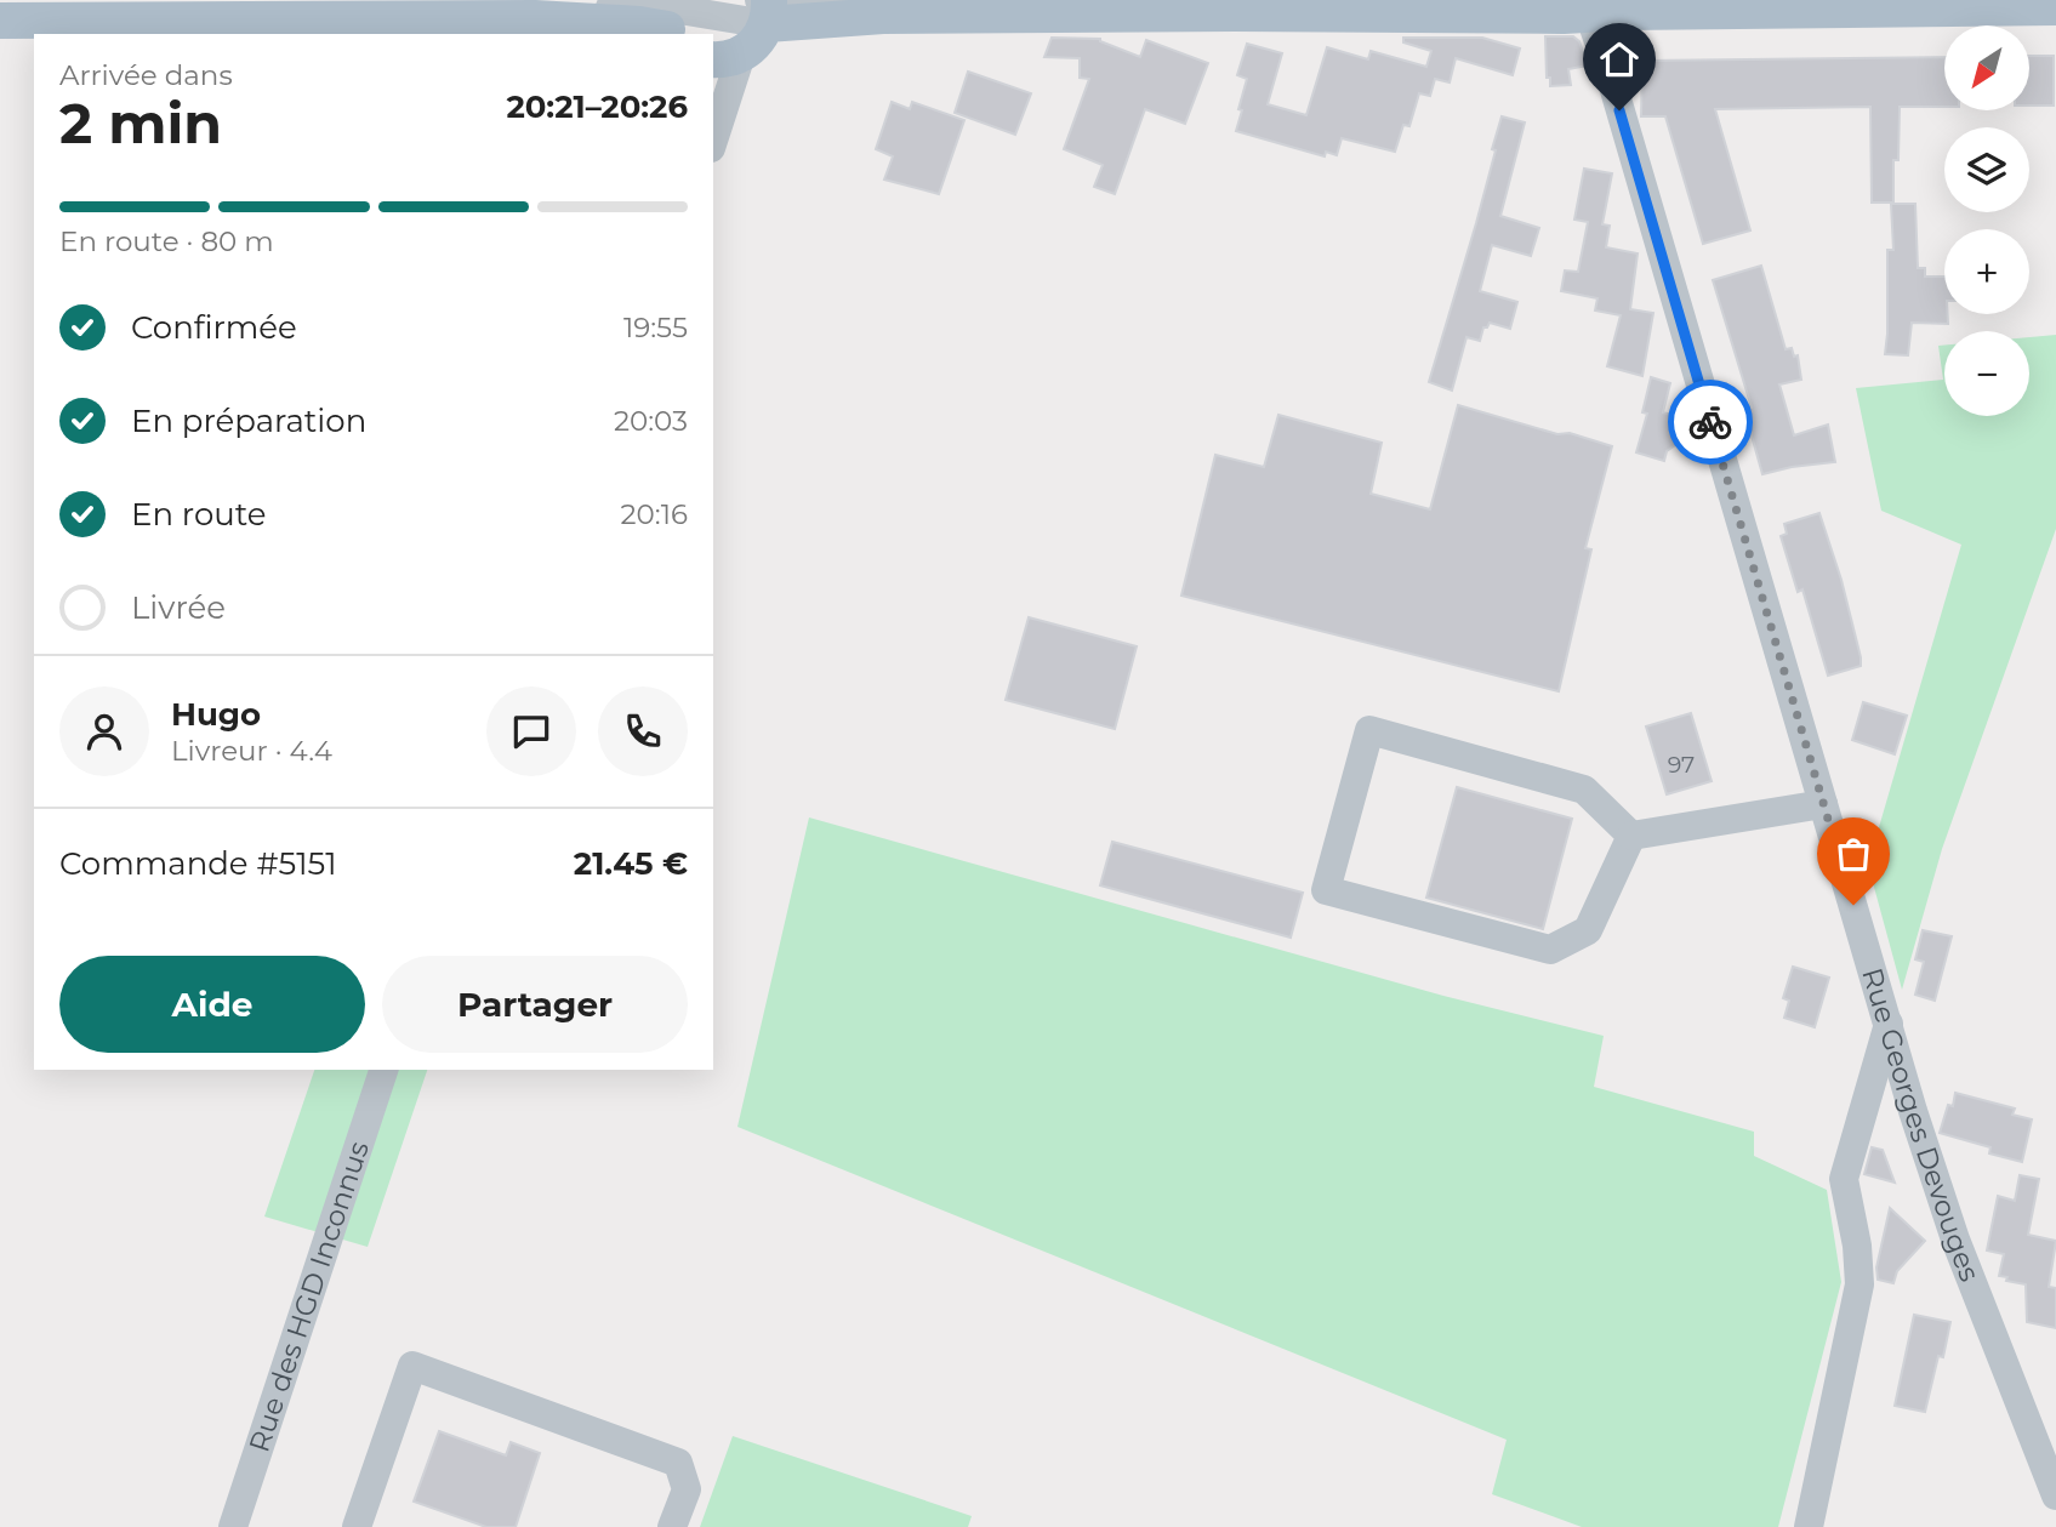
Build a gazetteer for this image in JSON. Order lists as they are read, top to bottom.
{
  "streets": {
    "street": ["Rue Georges Devouges", "Rue des HGD Inconnus"]
  },
  "house_numbers": ["97"],
  "north": "bottom left",
  "page": {
    "map_buttons": ["+", "−"],
    "heading": ["2 min", "Arrivée dans", "20:21–20:26"],
    "panel": [
      "Hugo",
      "Livreur · 4.4",
      "Commande #5151",
      "21.45 €"
    ],
    "bar": "En route · 80 m",
    "list": [
      ["Confirmée", "19:55"],
      ["En préparation", "20:03"],
      ["En route", "20:16"],
      "Livrée"
    ],
    "buttons": ["Aide", "Partager"]
  }
}
